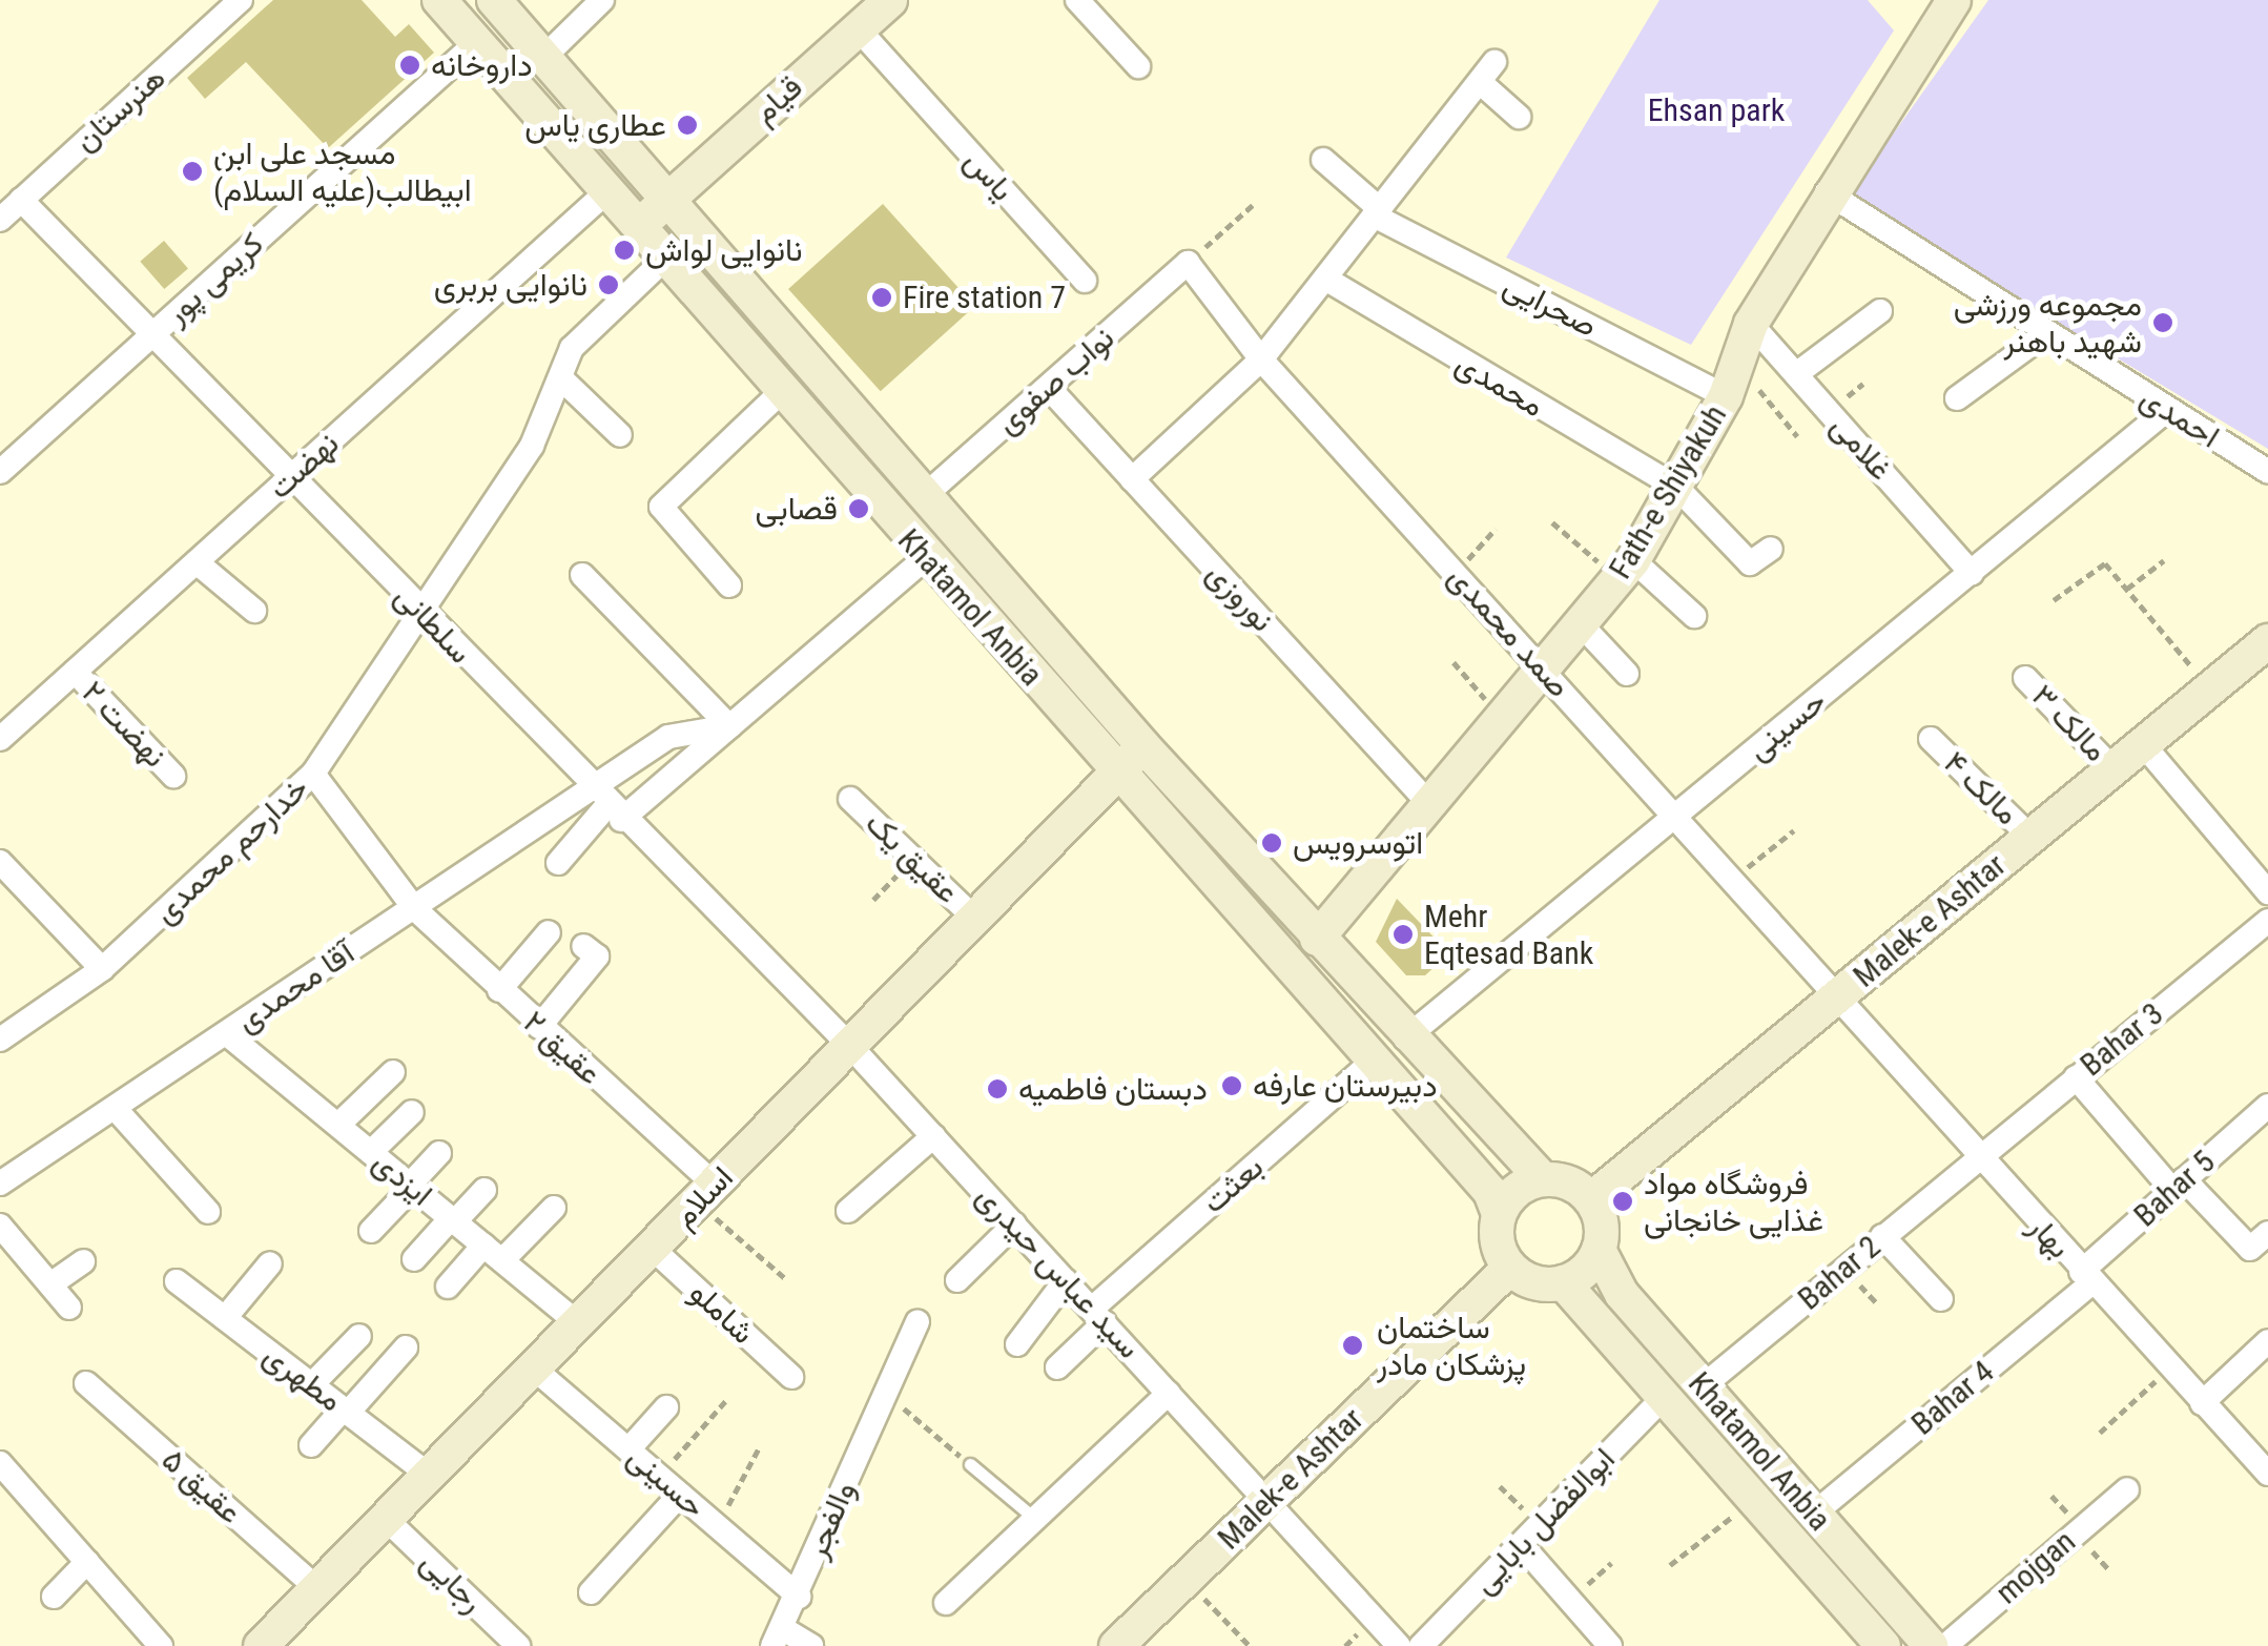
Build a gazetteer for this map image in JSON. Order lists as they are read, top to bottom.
{
  "streets": {
    "main road": [
      "قیام",
      "Fath-e Shiyakuh",
      "Khatamol Anbia",
      "Malek-e Ashtar",
      "اسلام"
    ],
    "street": [
      "هنرستان",
      "یاس",
      "کریمی پور",
      "صحرایی",
      "نواب صفوی",
      "محمدی",
      "احمدی",
      "غلامی",
      "نهضت",
      "نوروزی",
      "سلطانی",
      "صمد محمدی",
      "مالک ۳",
      "نهضت ۲",
      "حسینی",
      "مالک ۴",
      "خدارحم محمدی",
      "عقیق یک",
      "آقا محمدی",
      "Bahar 3",
      "عقیق ۲",
      "ایزدی",
      "بعثت",
      "Bahar 5",
      "بهار",
      "سید عباس حیدری",
      "Bahar 2",
      "شاملو",
      "مطهری",
      "Bahar 4",
      "عقیق ۵",
      "والفجر",
      "ابوالفضل بابایی",
      "mojgan",
      "رجایی"
    ]
  },
  "crossings": [
    ["قیام", "یاس"],
    ["قیام", "Khatamol Anbia"],
    ["هنرستان", "سلطانی"],
    ["کریمی پور", "Khatamol Anbia"],
    ["کریمی پور", "سلطانی"],
    ["صحرایی", "Fath-e Shiyakuh"],
    ["نواب صفوی", "نوروزی"],
    ["نواب صفوی", "Khatamol Anbia"],
    ["نواب صفوی", "صمد محمدی"],
    ["محمدی", "Fath-e Shiyakuh"],
    ["احمدی", "Fath-e Shiyakuh"],
    ["احمدی", "حسینی"],
    ["غلامی", "Fath-e Shiyakuh"],
    ["غلامی", "حسینی"],
    ["نهضت", "Khatamol Anbia"],
    ["نهضت", "سلطانی"],
    ["نهضت", "نهضت ۲"],
    ["Fath-e Shiyakuh", "نوروزی"],
    ["Fath-e Shiyakuh", "Khatamol Anbia"],
    ["Fath-e Shiyakuh", "صمد محمدی"],
    ["Khatamol Anbia", "حسینی"],
    ["Khatamol Anbia", "خدارحم محمدی"],
    ["Khatamol Anbia", "Malek-e Ashtar"],
    ["Khatamol Anbia", "بعثت"],
    ["Khatamol Anbia", "اسلام"],
    ["Khatamol Anbia", "Bahar 2"],
    ["Khatamol Anbia", "Bahar 4"],
    ["Khatamol Anbia", "ابوالفضل بابایی"],
    ["سلطانی", "خدارحم محمدی"],
    ["سلطانی", "آقا محمدی"],
    ["سلطانی", "اسلام"],
    ["سلطانی", "سید عباس حیدری"],
    ["صمد محمدی", "حسینی"],
    ["صمد محمدی", "Malek-e Ashtar"],
    ["صمد محمدی", "بهار"],
    ["مالک ۳", "Malek-e Ashtar"],
    ["حسینی", "اسلام"],
    ["حسینی", "والفجر"],
    ["مالک ۴", "Malek-e Ashtar"],
    ["خدارحم محمدی", "عقیق ۲"],
    ["عقیق یک", "اسلام"],
    ["Malek-e Ashtar", "بهار"],
    ["Malek-e Ashtar", "سید عباس حیدری"],
    ["آقا محمدی", "عقیق ۲"],
    ["آقا محمدی", "ایزدی"],
    ["Bahar 3", "بهار"],
    ["Bahar 3", "Bahar 2"],
    ["عقیق ۲", "اسلام"],
    ["ایزدی", "اسلام"],
    ["بعثت", "سید عباس حیدری"],
    ["Bahar 5", "بهار"],
    ["Bahar 5", "Bahar 4"],
    ["اسلام", "سید عباس حیدری"],
    ["اسلام", "شاملو"],
    ["اسلام", "مطهری"],
    ["اسلام", "عقیق ۵"],
    ["اسلام", "رجایی"],
    ["بهار", "Bahar 2"],
    ["بهار", "Bahar 4"]
  ],
  "parks": ["Ehsan park"],
  "places": [
    "داروخانه",
    "عطاری یاس",
    "مسجد علی ابن ابیطالب(علیه السلام)",
    "نانوایی لواش",
    "نانوایی بربری",
    "Fire station 7",
    "مجموعه ورزشی شهید باهنر",
    "قصابی",
    "اتوسرویس",
    "Mehr Eqtesad Bank",
    "دبیرستان عارفه",
    "دبستان فاطمیه",
    "فروشگاه مواد غذایی خانجانی",
    "ساختمان پزشکان مادر"
  ]
}
